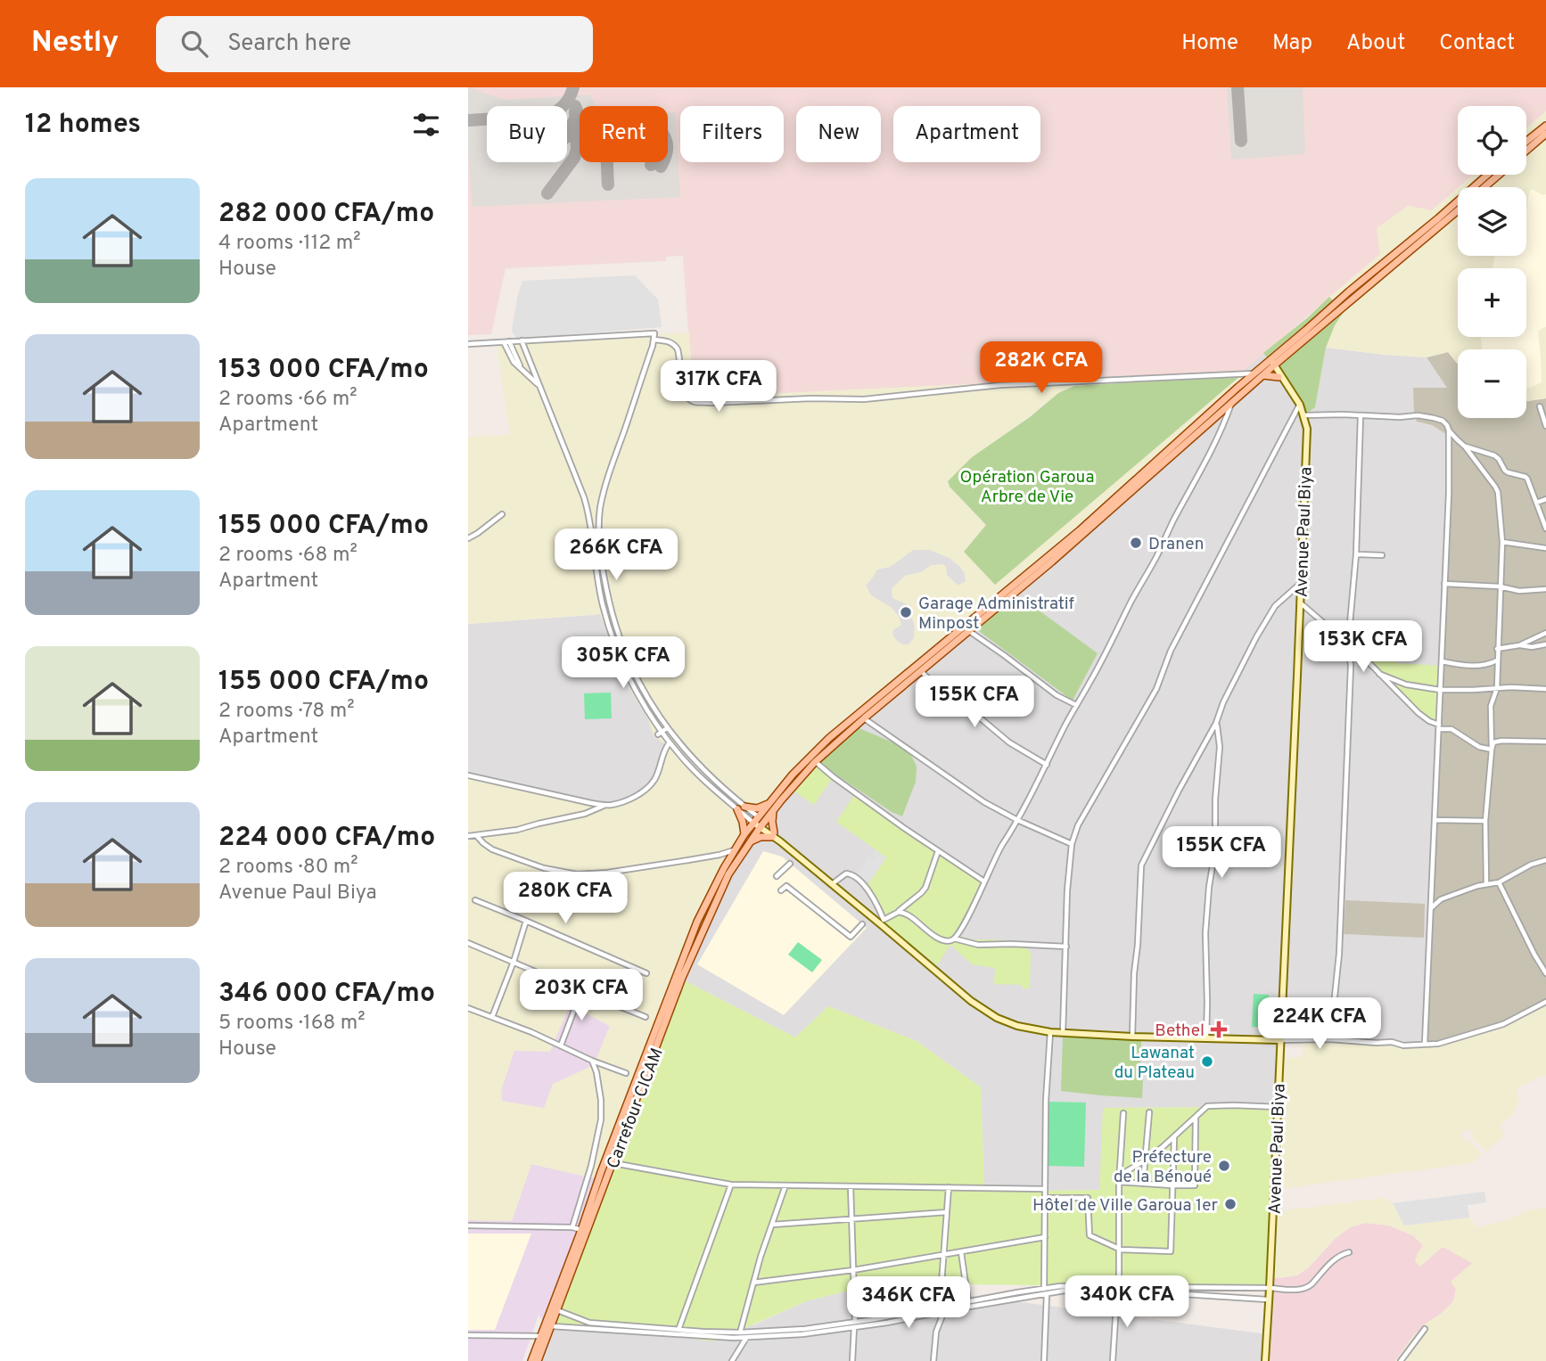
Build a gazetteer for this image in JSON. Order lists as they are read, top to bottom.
{
  "streets": {
    "main road": ["Avenue Paul Biya", "Carrefour CICAM"]
  },
  "parks": ["Opération Garoua Arbre de Vie"],
  "places": {
    "other": [
      "Dranen",
      "Garage Administratif Minpost",
      "Lawanat du Plateau",
      "Préfecture de la Bénoué",
      "Hôtel de Ville Garoua 1er"
    ],
    "health": ["Bethel"]
  },
  "page": {
    "header": "Nestly",
    "search": "Search here",
    "nav": [
      "Home",
      "Map",
      "About",
      "Contact"
    ],
    "heading": "12 homes",
    "map_buttons": ["+", "−"],
    "chip": [
      "Buy",
      "Rent",
      "Filters",
      "New",
      "Apartment"
    ],
    "list": [
      {
        "name": "282 000 CFA/mo",
        "note": "4 rooms · 112 m² · House"
      },
      {
        "name": "153 000 CFA/mo",
        "note": "2 rooms · 66 m² · Apartment"
      },
      {
        "name": "155 000 CFA/mo",
        "note": "2 rooms · 68 m² · Apartment"
      },
      {
        "name": "155 000 CFA/mo",
        "note": "2 rooms · 78 m² · Apartment"
      },
      {
        "name": "224 000 CFA/mo",
        "note": "2 rooms · 80 m² · Avenue Paul Biya"
      },
      {
        "name": "346 000 CFA/mo",
        "note": "5 rooms · 168 m² · House"
      }
    ],
    "price": [
      "282K CFA",
      "317K CFA",
      "266K CFA",
      "153K CFA",
      "305K CFA",
      "155K CFA",
      "155K CFA",
      "280K CFA",
      "203K CFA",
      "224K CFA",
      "340K CFA",
      "346K CFA"
    ]
  }
}
